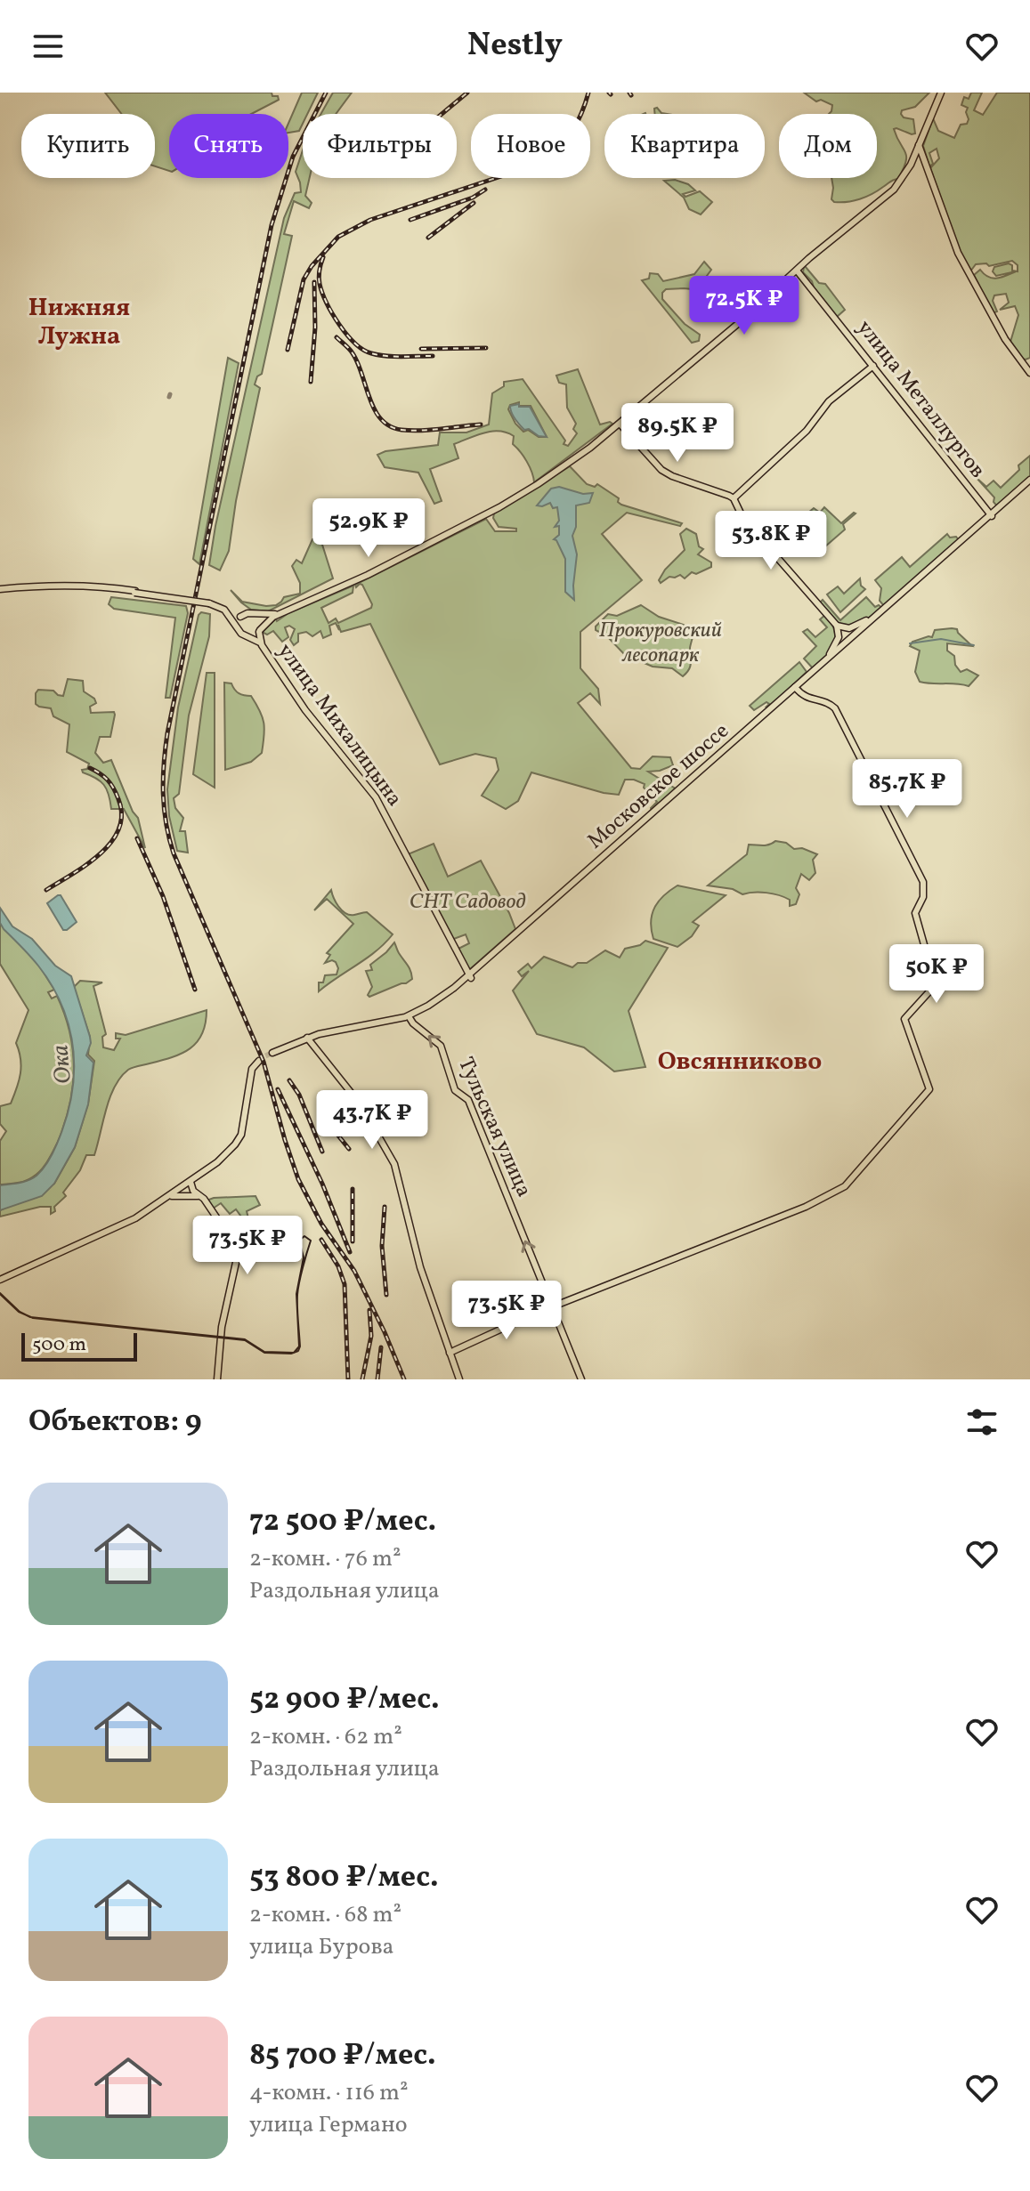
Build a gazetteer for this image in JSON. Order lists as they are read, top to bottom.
{
  "streets": {
    "main road": [
      "улица Металлургов",
      "улица Михалицына",
      "Московское шоссе",
      "Тульская улица"
    ]
  },
  "crossings": [
    ["улица Металлургов", "Московское шоссе"],
    ["улица Михалицына", "Московское шоссе"],
    ["Московское шоссе", "Тульская улица"]
  ],
  "one_way": ["Тульская улица"],
  "districts": ["Нижняя Лужна", "Овсянниково"],
  "water": ["Ока"],
  "parks": ["Прокуровский лесопарк", "СНТ Садовод"],
  "scale_bar": "500 m",
  "page": {
    "header": "Nestly",
    "chip": [
      "Купить",
      "Снять",
      "Фильтры",
      "Новое",
      "Квартира",
      "Дом"
    ],
    "price": [
      "72.5K ₽",
      "89.5K ₽",
      "52.9K ₽",
      "53.8K ₽",
      "85.7K ₽",
      "50K ₽",
      "43.7K ₽",
      "73.5K ₽",
      "73.5K ₽"
    ],
    "scale": "500 m",
    "heading": "Объектов: 9",
    "list": [
      {
        "name": "72 500 ₽/мес.",
        "note": "2-комн. · 76 m² · Раздольная улица"
      },
      {
        "name": "52 900 ₽/мес.",
        "note": "2-комн. · 62 m² · Раздольная улица"
      },
      {
        "name": "53 800 ₽/мес.",
        "note": "2-комн. · 68 m² · улица Бурова"
      },
      {
        "name": "85 700 ₽/мес.",
        "note": "4-комн. · 116 m² · улица Германо"
      }
    ]
  }
}
